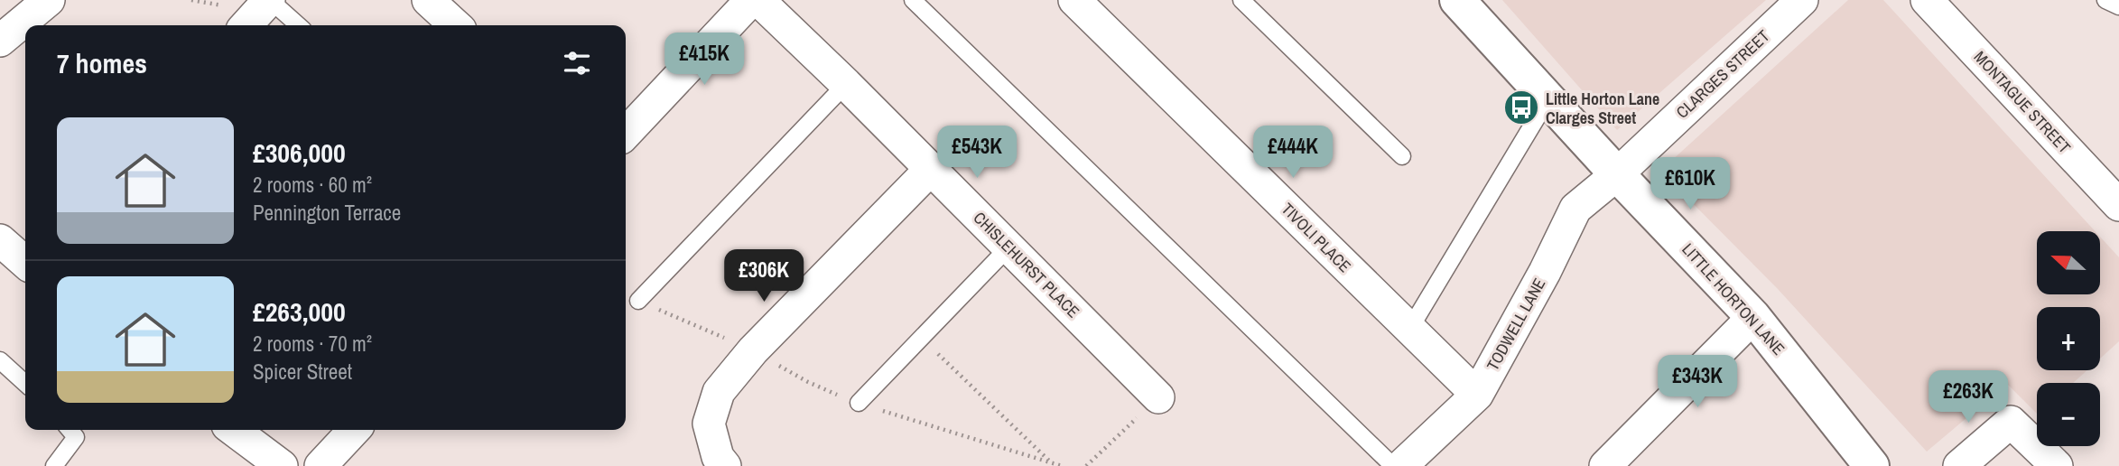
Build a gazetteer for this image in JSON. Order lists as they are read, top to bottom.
{
  "streets": {
    "street": [
      "CLARGES STREET",
      "MONTAGUE STREET",
      "TIVOLI PLACE",
      "CHISLEHURST PLACE",
      "LITTLE HORTON LANE",
      "TODWELL LANE"
    ]
  },
  "crossings": [
    ["CLARGES STREET", "LITTLE HORTON LANE"],
    ["CLARGES STREET", "TODWELL LANE"],
    ["TIVOLI PLACE", "TODWELL LANE"],
    ["LITTLE HORTON LANE", "TODWELL LANE"]
  ],
  "places": {
    "bus stop": ["Little Horton Lane Clarges Street"]
  },
  "north": "left",
  "page": {
    "heading": "7 homes",
    "price": [
      "£415K",
      "£543K",
      "£444K",
      "£610K",
      "£306K",
      "£343K",
      "£263K"
    ],
    "list": [
      {
        "name": "£306,000",
        "note": "2 rooms · 60 m² · Pennington Terrace"
      },
      {
        "name": "£263,000",
        "note": "2 rooms · 70 m² · Spicer Street"
      }
    ],
    "map_buttons": ["+", "−"]
  }
}
